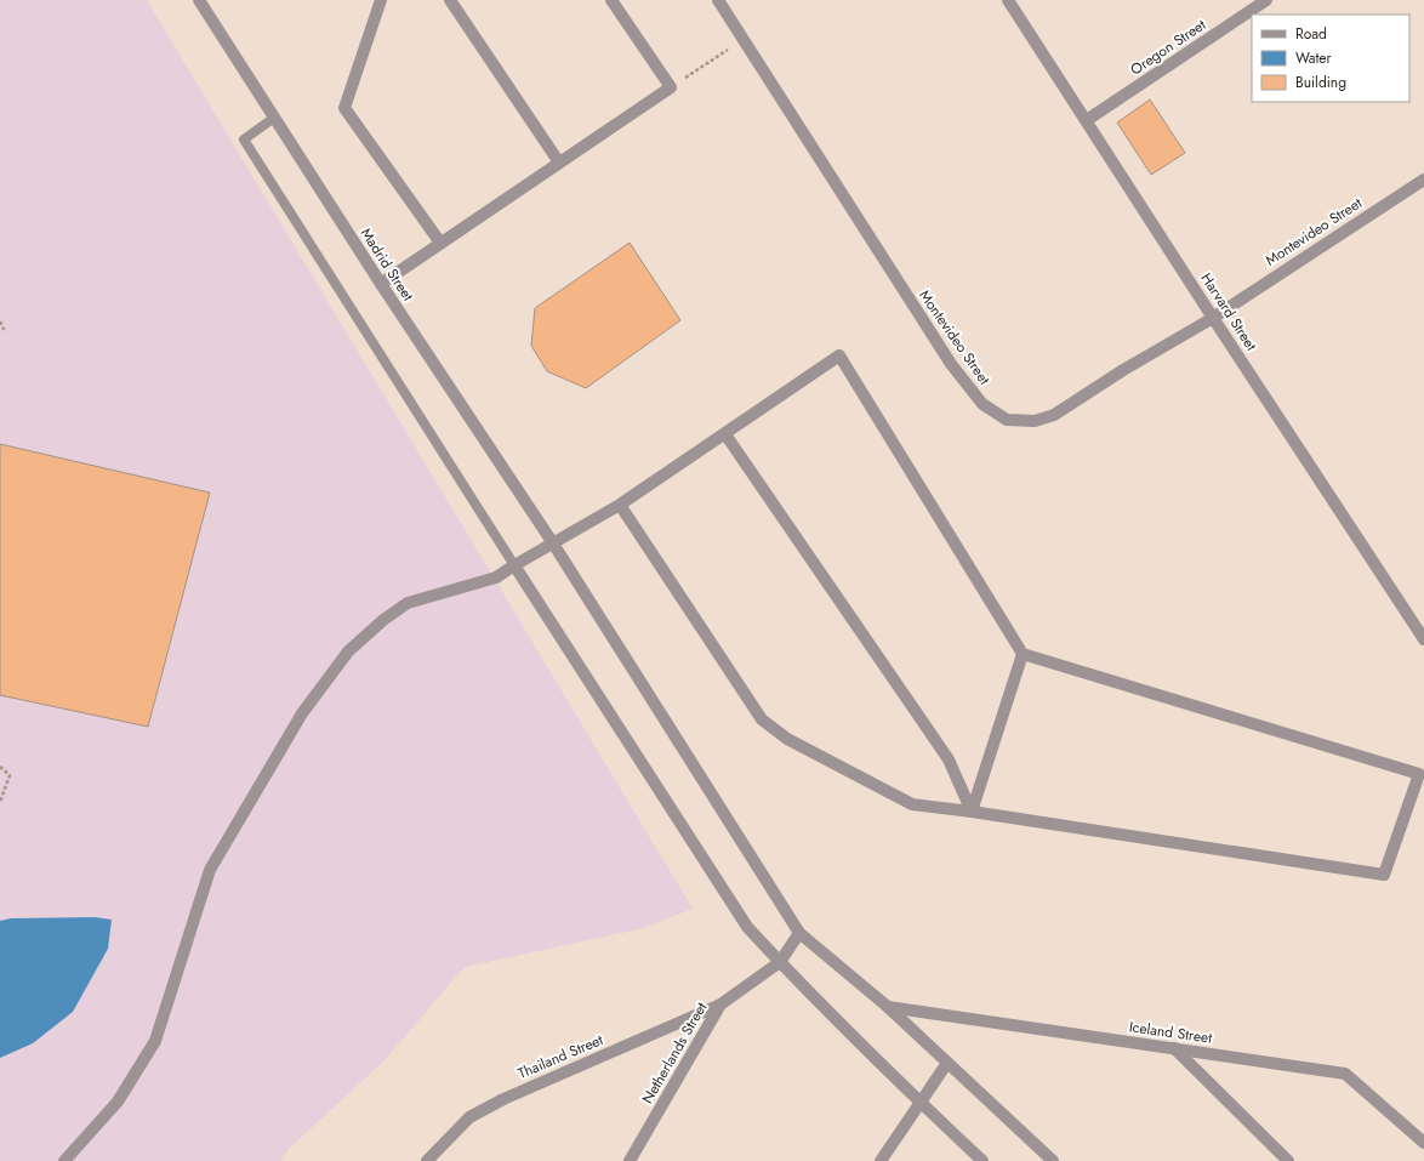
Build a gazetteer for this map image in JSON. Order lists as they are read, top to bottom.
{
  "streets": {
    "street": [
      "Oregon Street",
      "Montevideo Street",
      "Madrid Street",
      "Harvard Street",
      "Iceland Street",
      "Netherlands Street",
      "Thailand Street"
    ]
  },
  "crossings": [
    ["Oregon Street", "Harvard Street"],
    ["Montevideo Street", "Harvard Street"],
    ["Madrid Street", "Iceland Street"],
    ["Madrid Street", "Netherlands Street"],
    ["Netherlands Street", "Thailand Street"]
  ],
  "legend": ["Road", "Water", "Building"]
}
